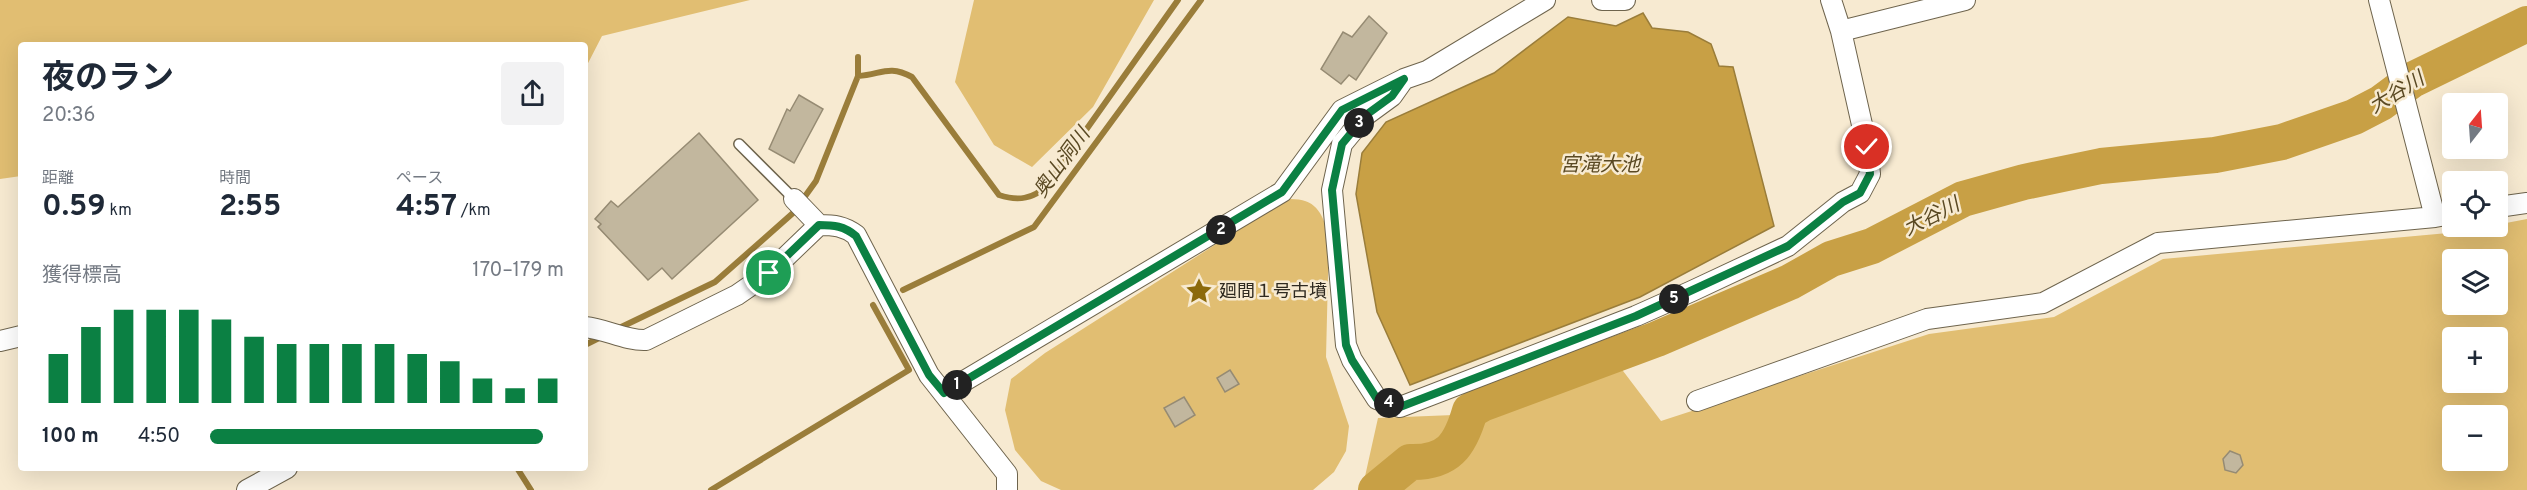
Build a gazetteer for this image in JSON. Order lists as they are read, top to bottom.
{
  "water": ["大谷川", "奥山洞川", "宮滝大池"],
  "places": {
    "place": ["廻間１号古墳"]
  },
  "north": "top",
  "page": {
    "heading": ["夜のラン", "20:36"],
    "map_buttons": ["+", "−"],
    "pins": [
      "3",
      "2",
      "5",
      "1",
      "4"
    ],
    "stats": [
      ["距離", "0.59 km"],
      ["時間", "2:55"],
      ["ペース", "4:57 /km"]
    ],
    "chart": ["獲得標高", "170–179 m"],
    "list": [
      {
        "name": "100 m",
        "note": "4:50"
      }
    ]
  }
}
